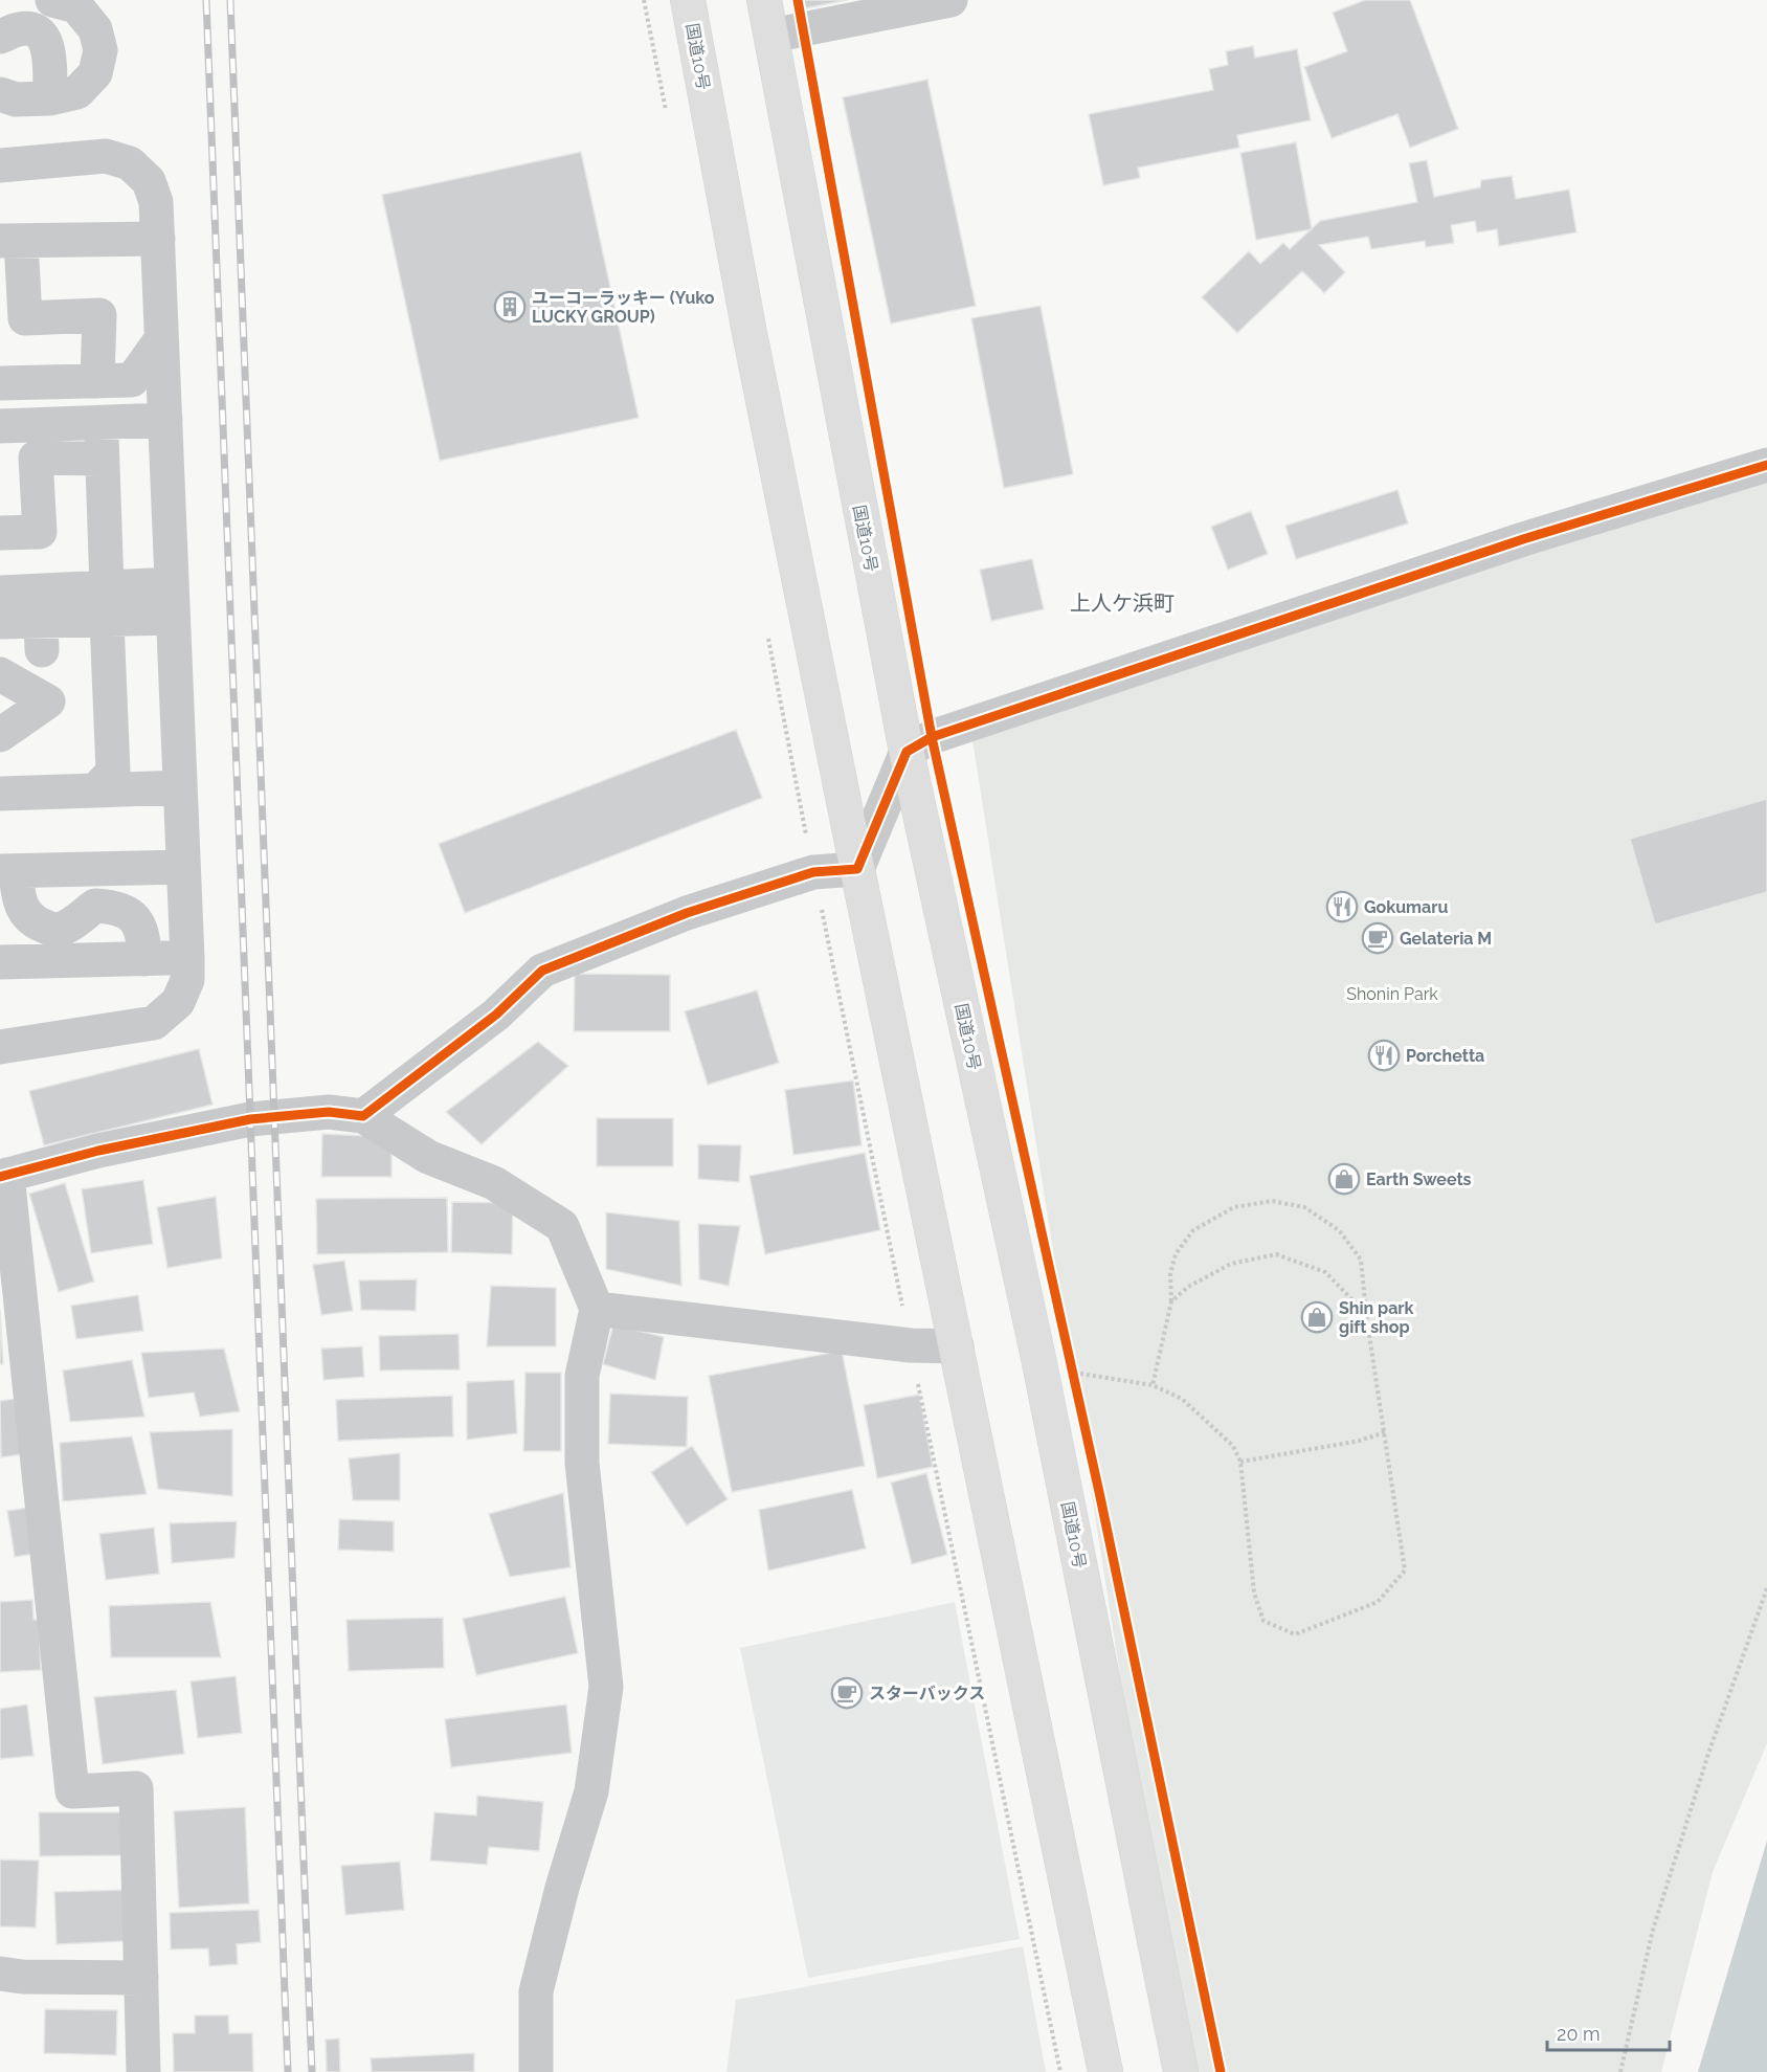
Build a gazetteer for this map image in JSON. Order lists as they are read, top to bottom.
{
  "streets": {
    "highway": ["国道10号"]
  },
  "districts": ["上人ケ浜町"],
  "parks": ["Shonin Park"],
  "places": {
    "building": ["ユーコーラッキー (Yuko LUCKY GROUP)"],
    "restaurant": ["Gokumaru", "Porchetta"],
    "cafe": ["Gelateria M", "スターバックス"],
    "shop": ["Earth Sweets", "Shin park gift shop"]
  },
  "scale_bar": "20 m"
}
